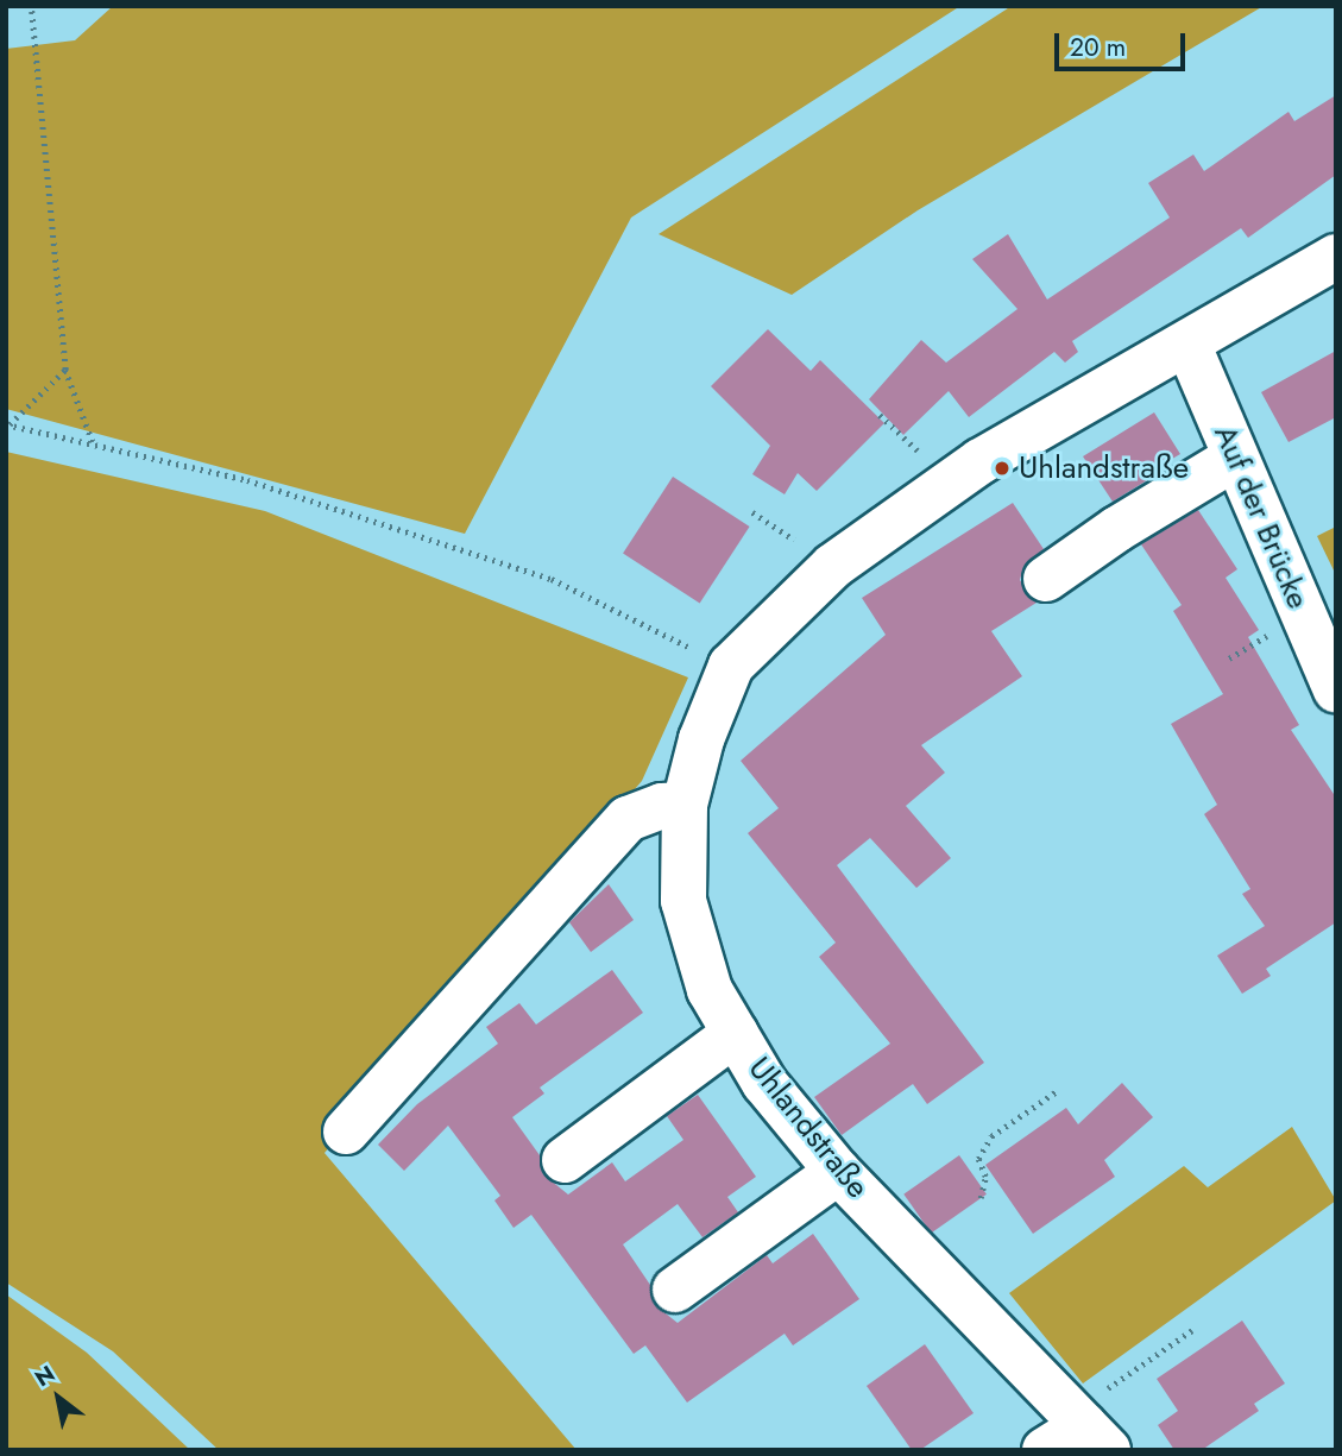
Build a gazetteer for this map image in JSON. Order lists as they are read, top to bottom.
{
  "streets": {
    "street": ["Auf der Brücke", "Uhlandstraße"]
  },
  "crossings": [
    ["Auf der Brücke", "Uhlandstraße"]
  ],
  "places": ["Uhlandstraße"],
  "scale_bar": "20 m",
  "north": "top left"
}
